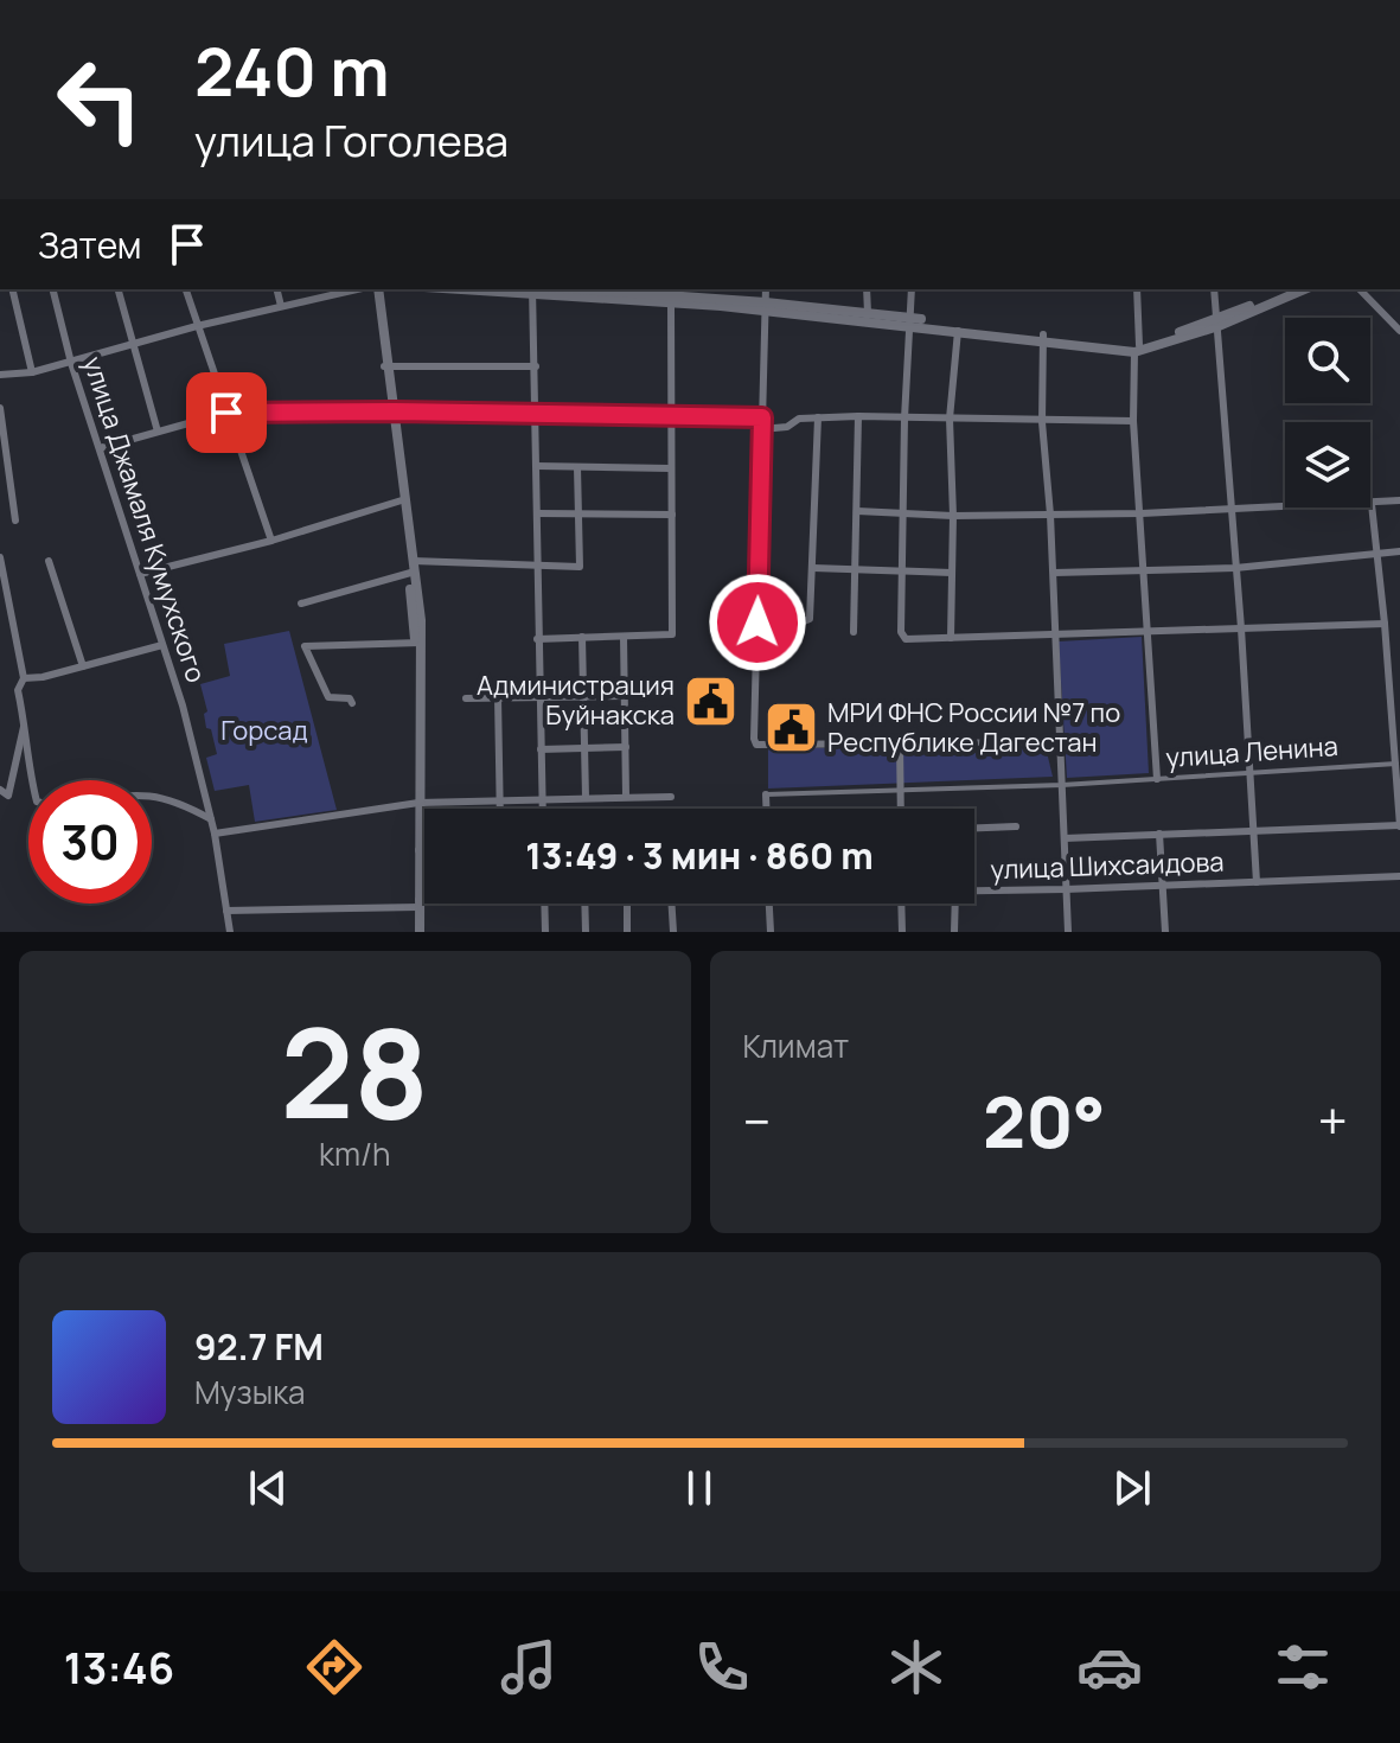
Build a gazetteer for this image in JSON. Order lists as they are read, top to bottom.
{
  "streets": {
    "street": ["улица Джамаля Кумухского", "улица Ленина", "улица Шихсаидова"]
  },
  "crossings": [
    ["улица Джамаля Кумухского", "улица Шихсаидова"]
  ],
  "parks": ["Горсад"],
  "places": {
    "public building": ["Администрация Буйнакска", "МРИ ФНС России №7 по Республике Дагестан"]
  },
  "page": {
    "turn": ["240 m", "улица Гоголева"],
    "then": "Затем",
    "limit": "30",
    "trip": "13:49 · 3 мин · 860 m",
    "tile": [
      ["28", "km/h"],
      "Климат"
    ],
    "heat": ["−", "20°", "+"],
    "song": ["92.7 FM", "Музыка"],
    "tabs": "13:46"
  }
}
